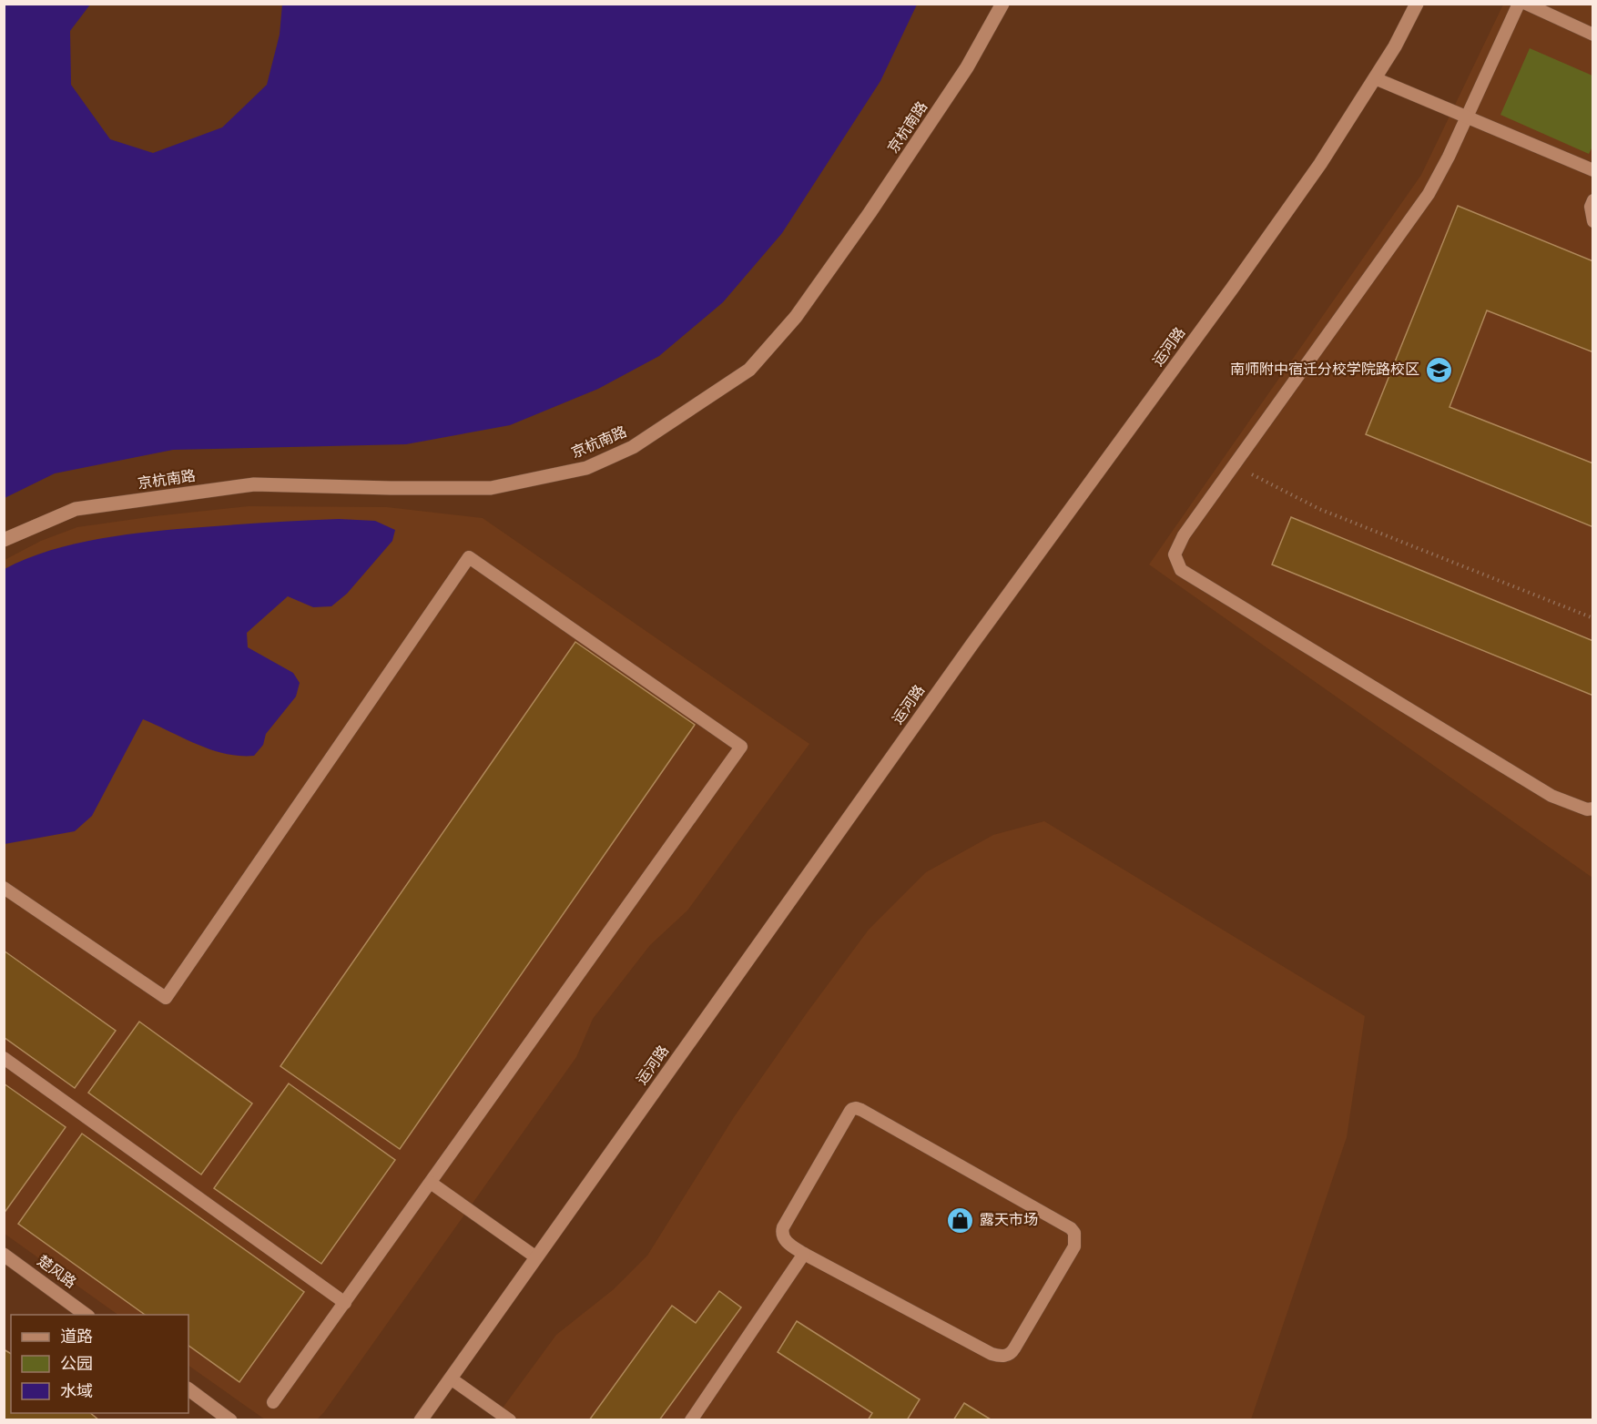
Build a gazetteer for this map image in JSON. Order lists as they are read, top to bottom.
{
  "streets": {
    "street": ["京杭南路", "运河路", "楚风路"]
  },
  "places": {
    "school or university": ["南师附中宿迁分校学院路校区"],
    "shop": ["露天市场"]
  },
  "legend": ["道路", "公园", "水域"]
}
